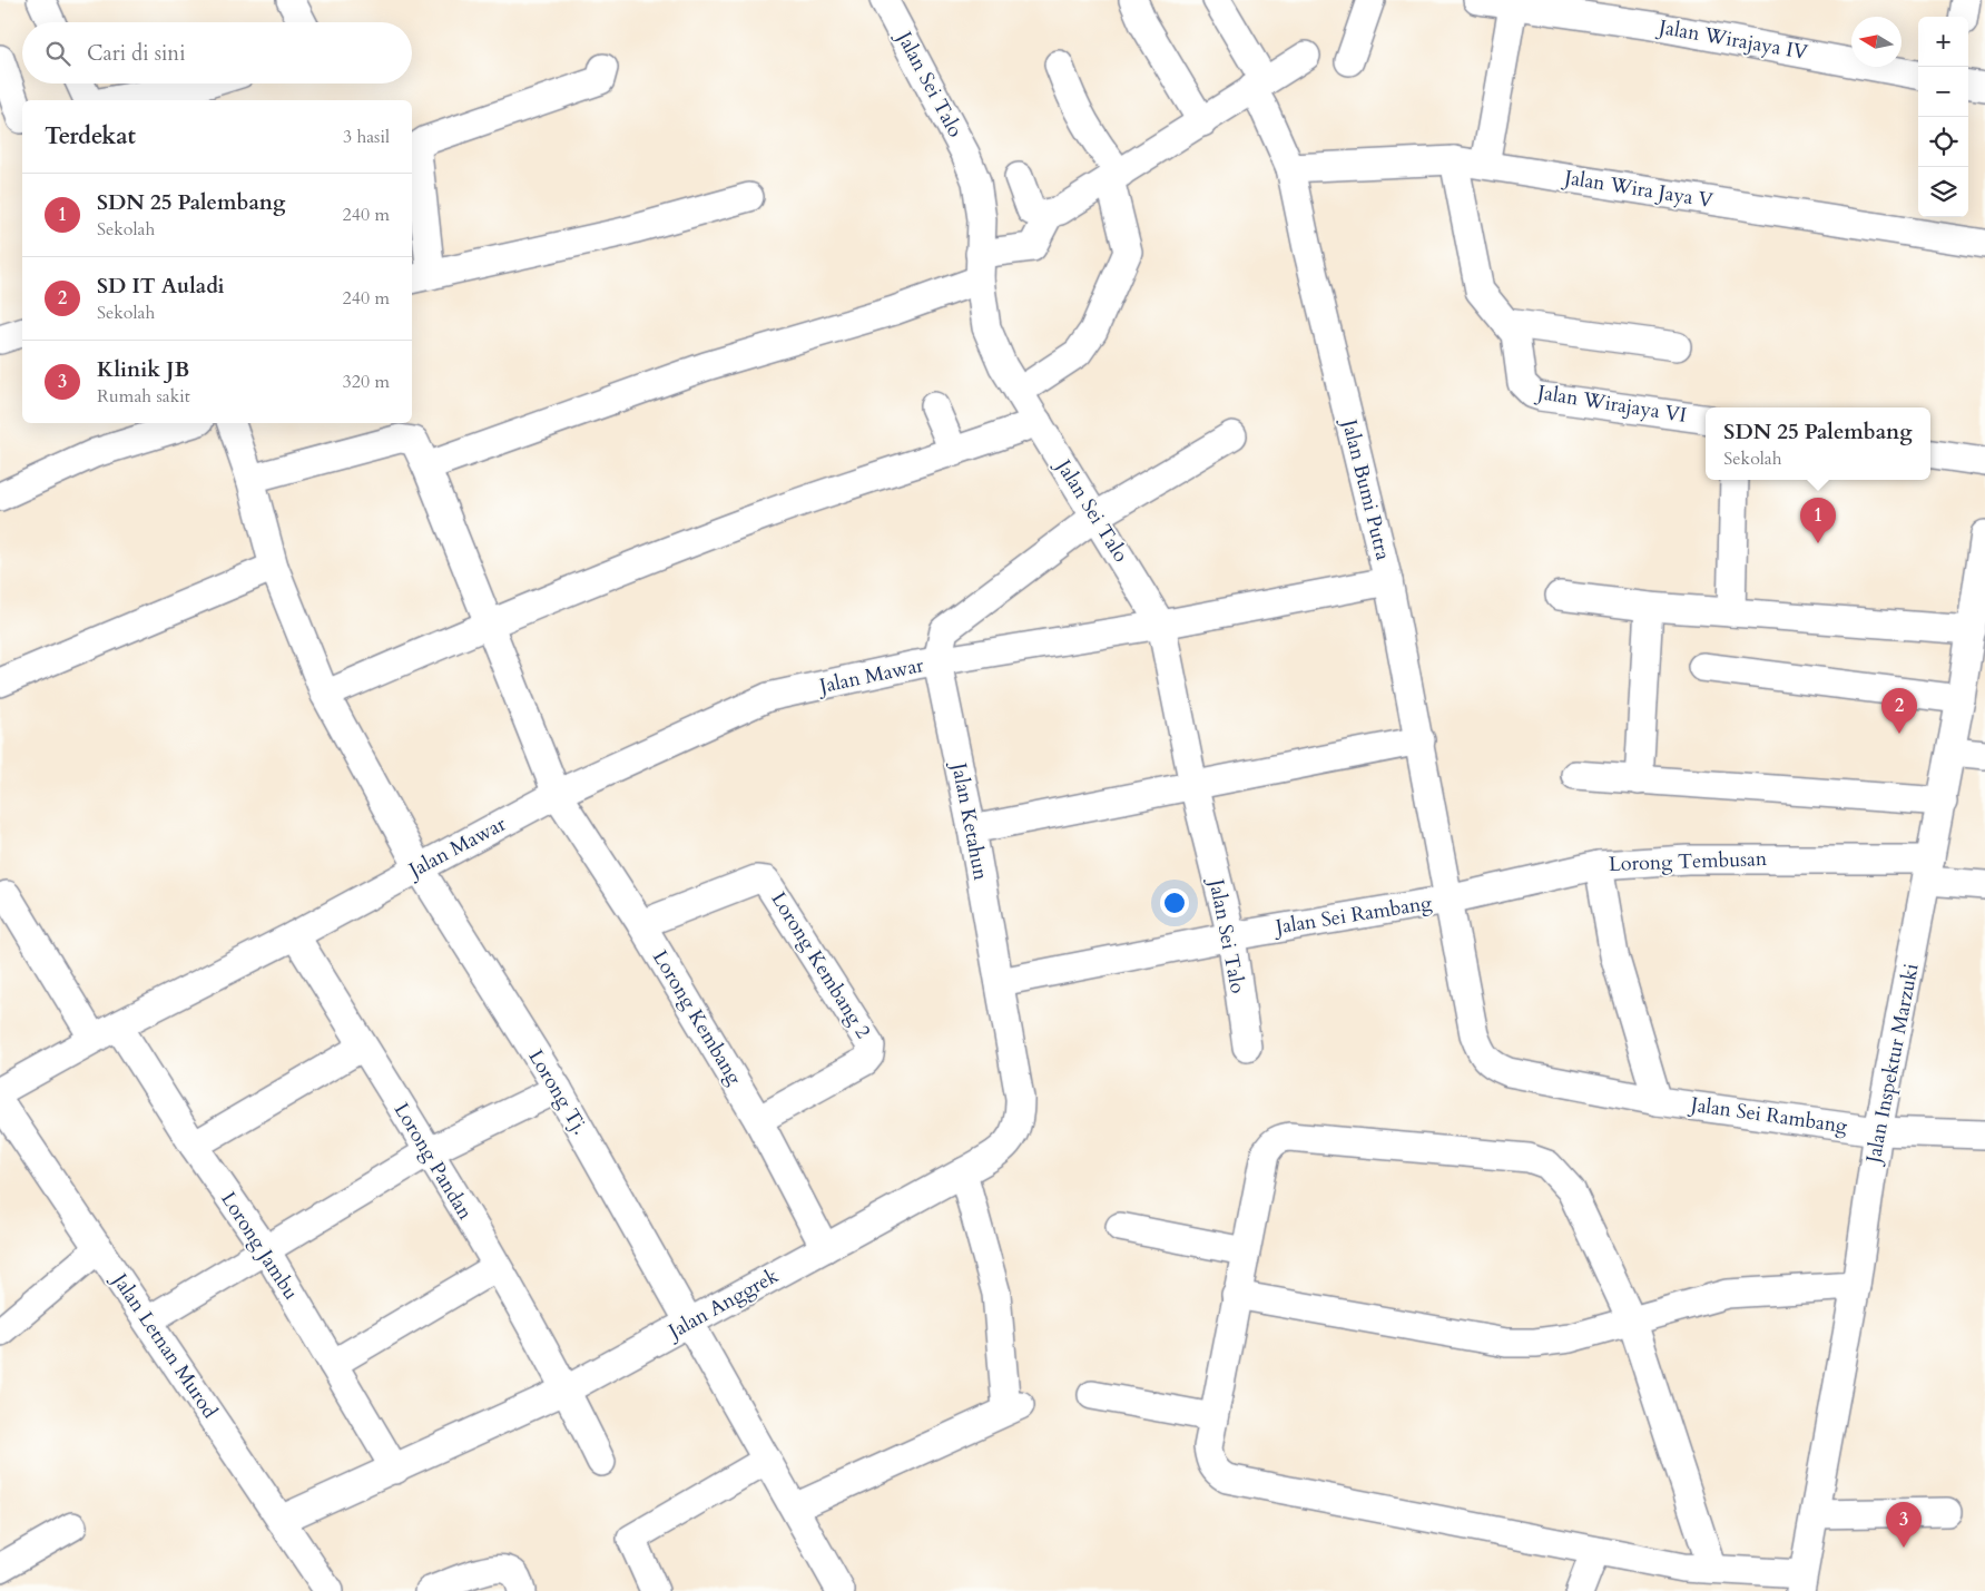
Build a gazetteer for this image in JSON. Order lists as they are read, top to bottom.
{
  "streets": {
    "street": [
      "Jalan Wirajaya IV",
      "Jalan Sei Talo",
      "Jalan Wira Jaya V",
      "Jalan Wirajaya VI",
      "Jalan Bumi Putra",
      "Jalan Mawar",
      "Jalan Ketahun",
      "Lorong Tembusan",
      "Jalan Sei Rambang",
      "Lorong Kembang 2",
      "Lorong Kembang",
      "Jalan Inspektur Marzuki",
      "Lorong Tj.",
      "Lorong Pandan",
      "Lorong Jambu",
      "Jalan Anggrek",
      "Jalan Letnan Murod"
    ]
  },
  "crossings": [
    ["Jalan Sei Talo", "Jalan Mawar"],
    ["Jalan Sei Talo", "Jalan Sei Rambang"],
    ["Jalan Wira Jaya V", "Jalan Wirajaya VI"],
    ["Jalan Wira Jaya V", "Jalan Bumi Putra"],
    ["Jalan Bumi Putra", "Jalan Mawar"],
    ["Jalan Bumi Putra", "Lorong Tembusan"],
    ["Jalan Bumi Putra", "Jalan Sei Rambang"],
    ["Jalan Mawar", "Jalan Ketahun"],
    ["Jalan Mawar", "Lorong Kembang"],
    ["Jalan Mawar", "Lorong Tj."],
    ["Jalan Mawar", "Lorong Pandan"],
    ["Jalan Mawar", "Lorong Jambu"],
    ["Jalan Ketahun", "Jalan Sei Rambang"],
    ["Jalan Ketahun", "Jalan Anggrek"],
    ["Lorong Tembusan", "Jalan Sei Rambang"],
    ["Lorong Tembusan", "Jalan Inspektur Marzuki"],
    ["Jalan Sei Rambang", "Jalan Inspektur Marzuki"],
    ["Jalan Sei Rambang", "Jalan Anggrek"],
    ["Lorong Kembang 2", "Lorong Kembang"],
    ["Lorong Kembang", "Lorong Tj."],
    ["Lorong Kembang", "Jalan Anggrek"],
    ["Lorong Tj.", "Jalan Anggrek"],
    ["Lorong Pandan", "Jalan Anggrek"],
    ["Lorong Jambu", "Jalan Anggrek"],
    ["Jalan Anggrek", "Jalan Letnan Murod"]
  ],
  "north": "left",
  "page": {
    "map_buttons": ["+", "−"],
    "search": "Cari di sini",
    "heading": ["Terdekat", "3 hasil"],
    "list": [
      {
        "mark": "1",
        "name": "SDN 25 Palembang",
        "note": "Sekolah",
        "value": "240 m"
      },
      {
        "mark": "2",
        "name": "SD IT Auladi",
        "note": "Sekolah",
        "value": "240 m"
      },
      {
        "mark": "3",
        "name": "Klinik JB",
        "note": "Rumah sakit",
        "value": "320 m"
      }
    ],
    "popup": ["SDN 25 Palembang", "Sekolah"],
    "pins": ["1", "2", "3"]
  }
}
